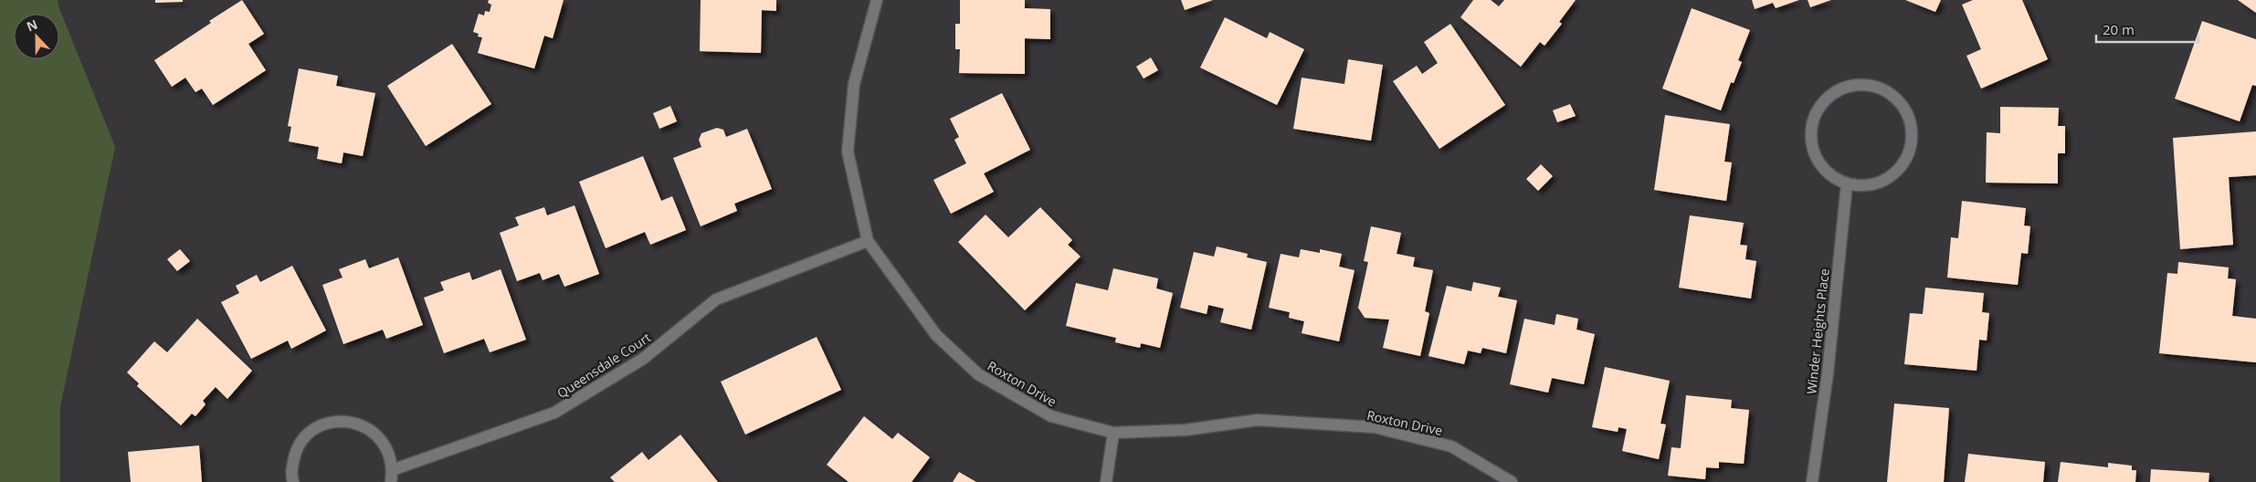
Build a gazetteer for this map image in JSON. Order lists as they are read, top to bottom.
{
  "streets": {
    "street": ["Winder Heights Place", "Queensdale Court", "Roxton Drive"]
  },
  "crossings": [
    ["Queensdale Court", "Roxton Drive"]
  ],
  "scale_bar": "20 m",
  "north": "top"
}
